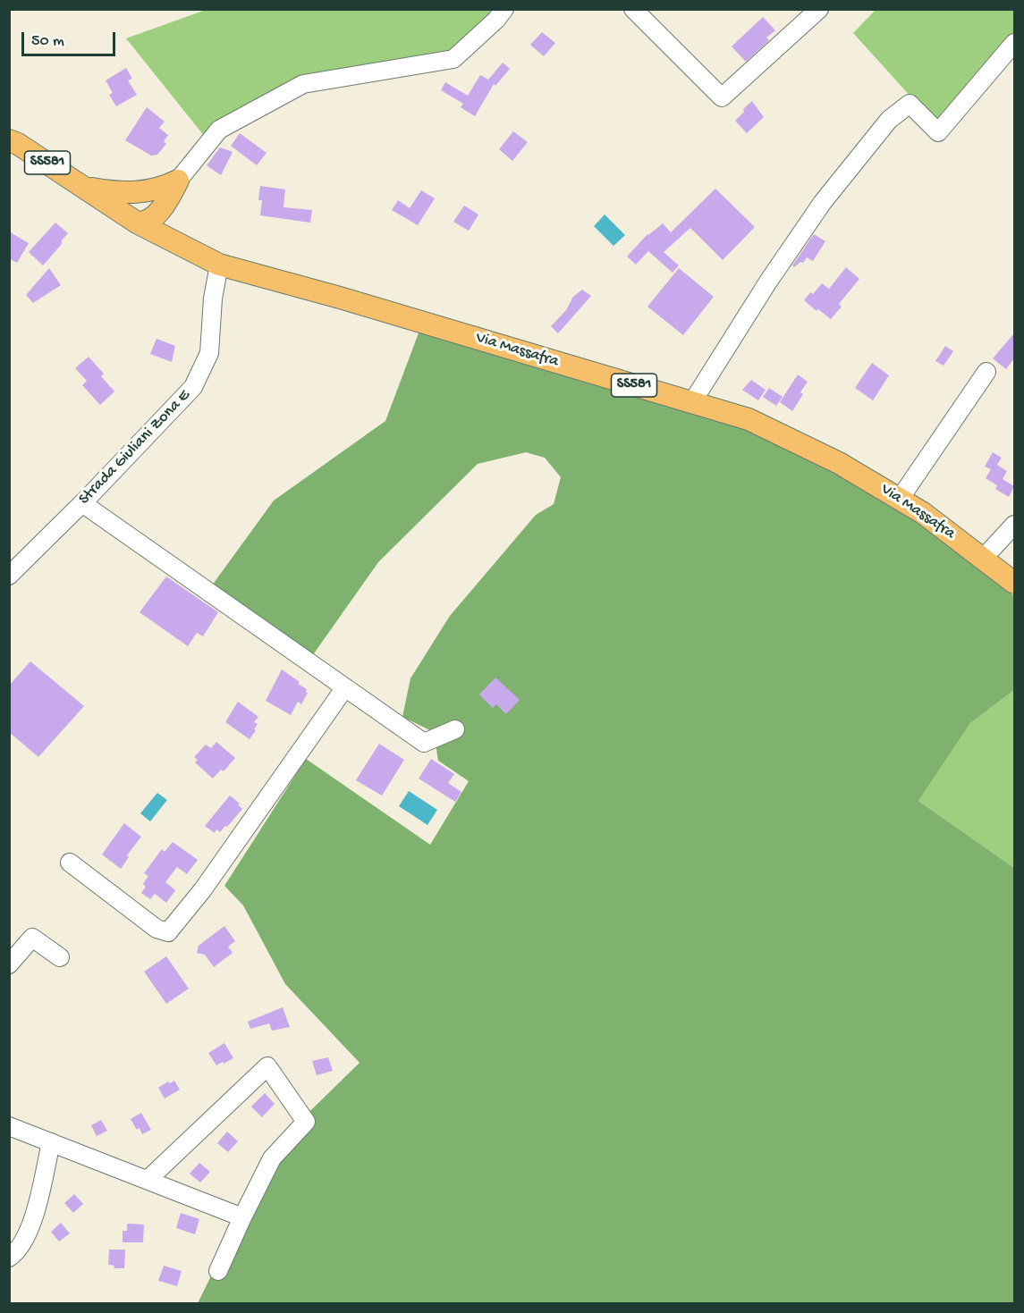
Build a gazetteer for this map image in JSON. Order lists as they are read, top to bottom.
{
  "streets": {
    "main road": ["SS581", "Via Massafra"],
    "street": ["Strada Giuliani Zona E"]
  },
  "crossings": [
    ["Via Massafra", "Strada Giuliani Zona E"]
  ],
  "scale_bar": "50 m"
}
